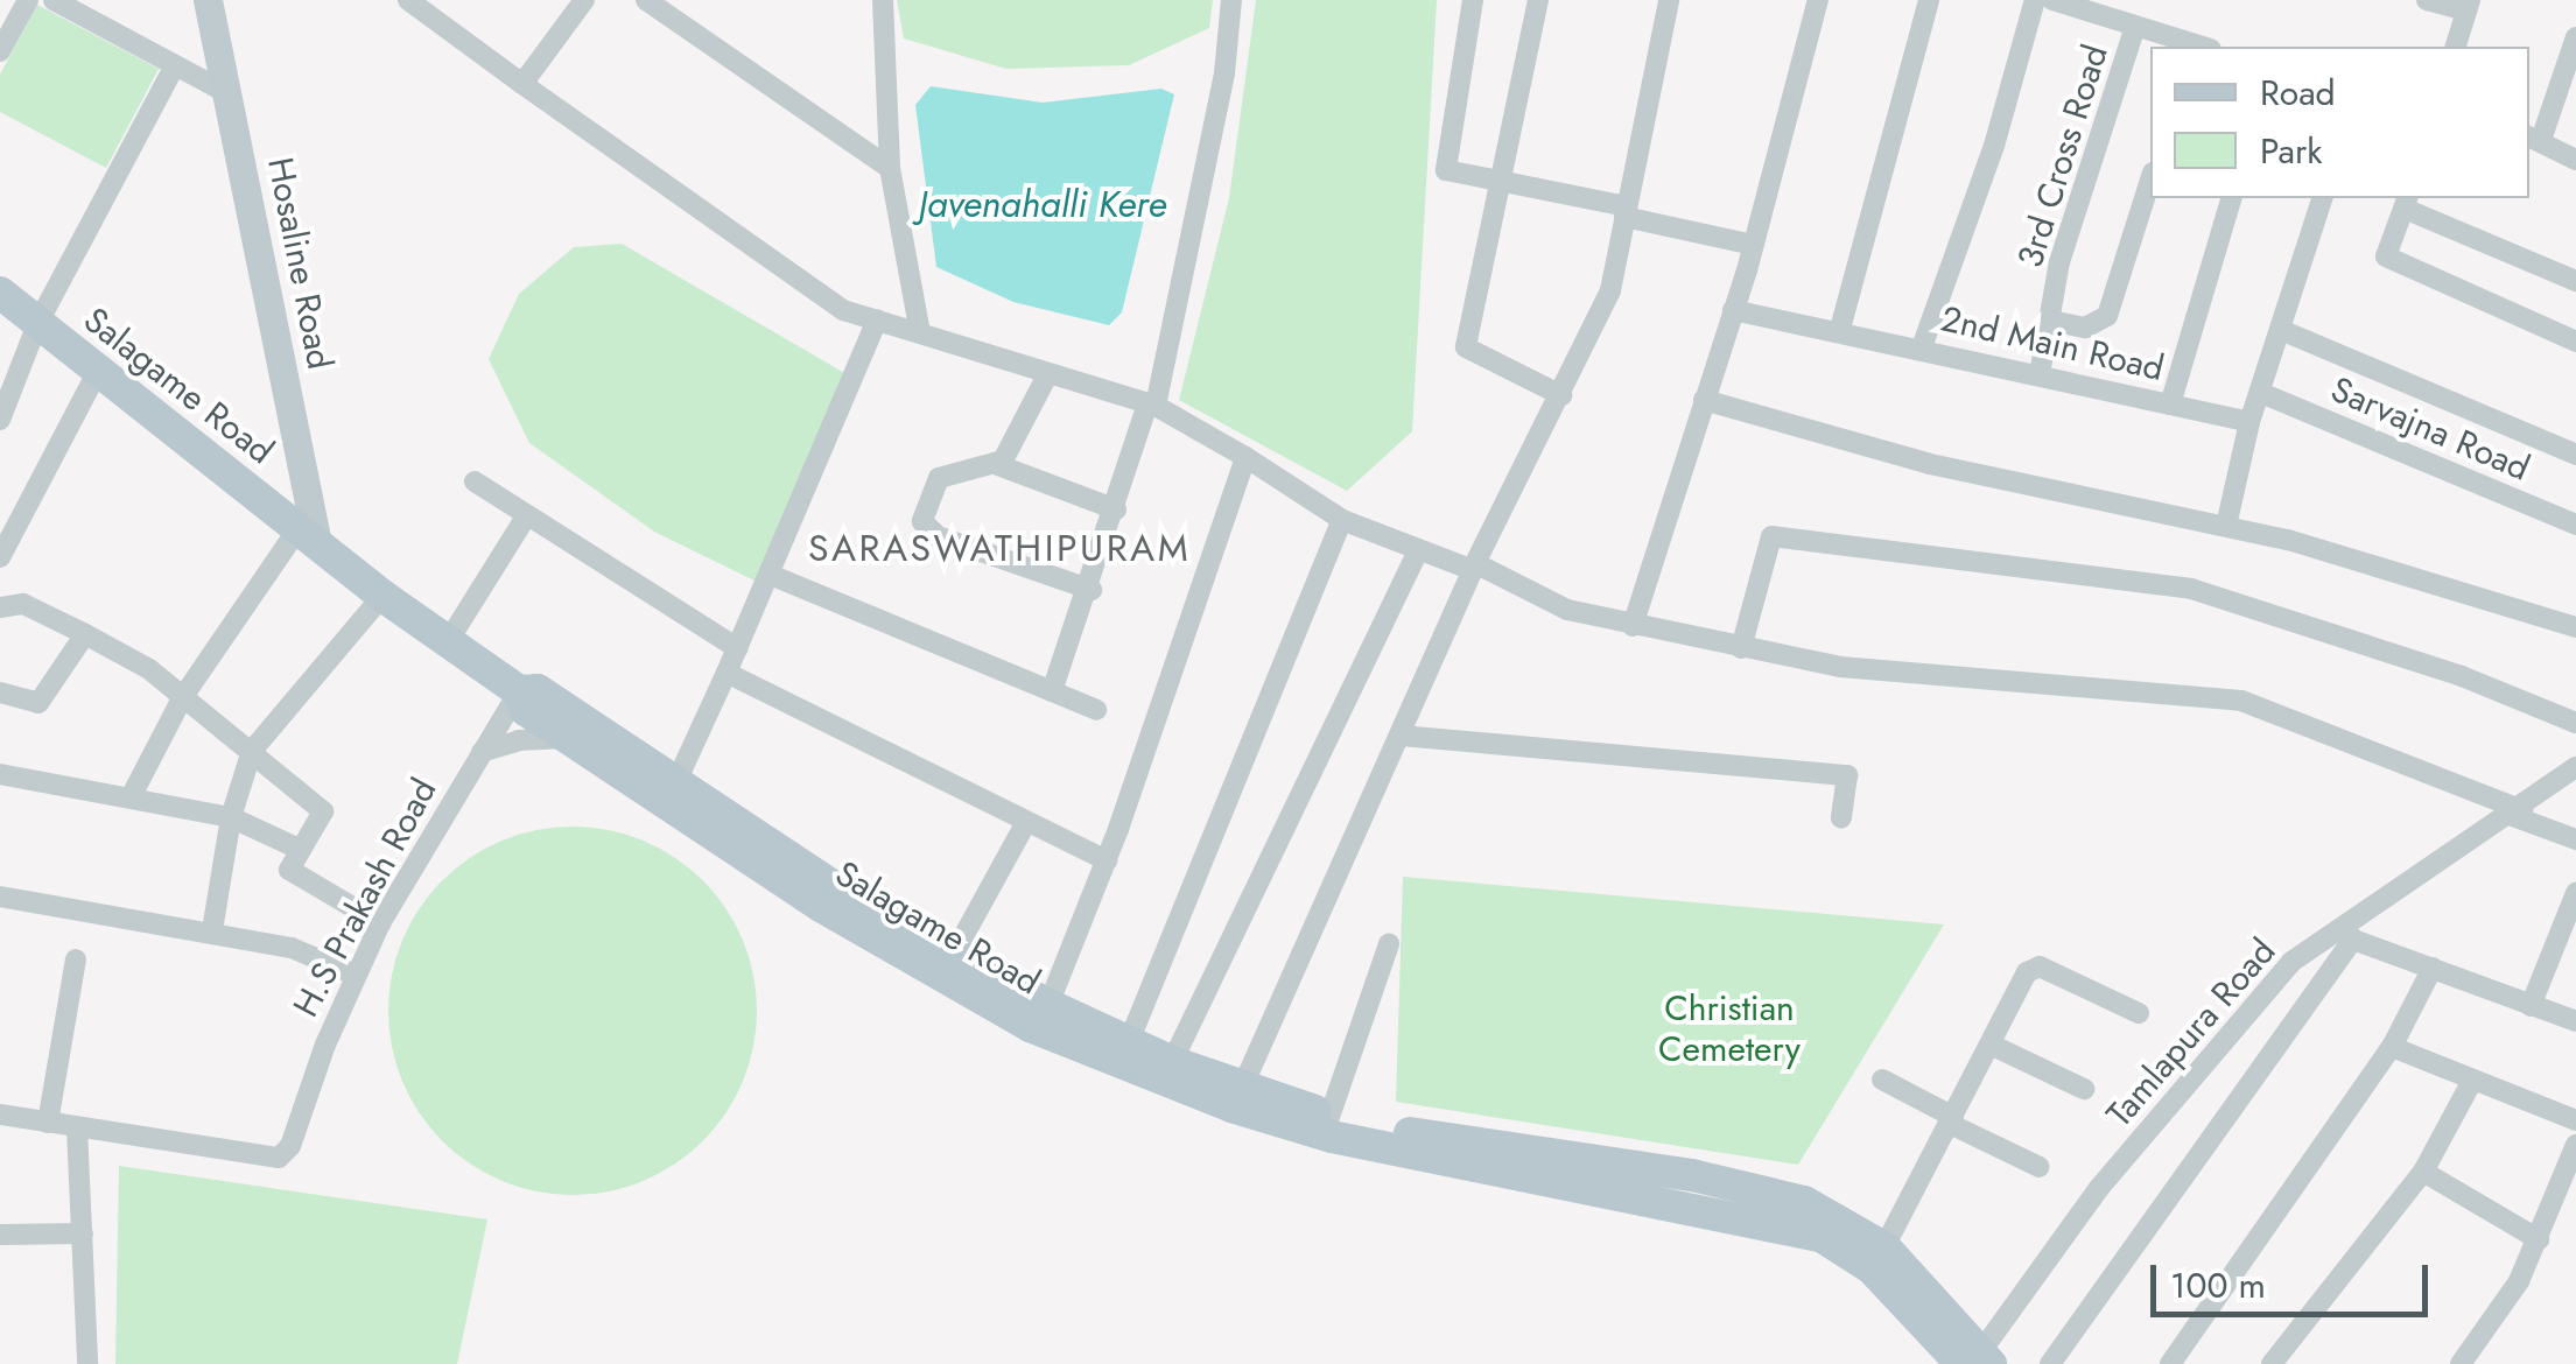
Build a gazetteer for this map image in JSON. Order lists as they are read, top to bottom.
{
  "streets": {
    "main road": ["Salagame Road"],
    "street": [
      "3rd Cross Road",
      "Hosaline Road",
      "2nd Main Road",
      "Sarvajna Road",
      "H.S Prakash Road",
      "Tamlapura Road"
    ]
  },
  "crossings": [
    ["3rd Cross Road", "2nd Main Road"],
    ["Hosaline Road", "Salagame Road"],
    ["Salagame Road", "H.S Prakash Road"]
  ],
  "districts": ["SARASWATHIPURAM"],
  "water": ["Javenahalli Kere"],
  "parks": ["Christian Cemetery"],
  "legend": ["Road", "Park"],
  "scale_bar": "100 m"
}
